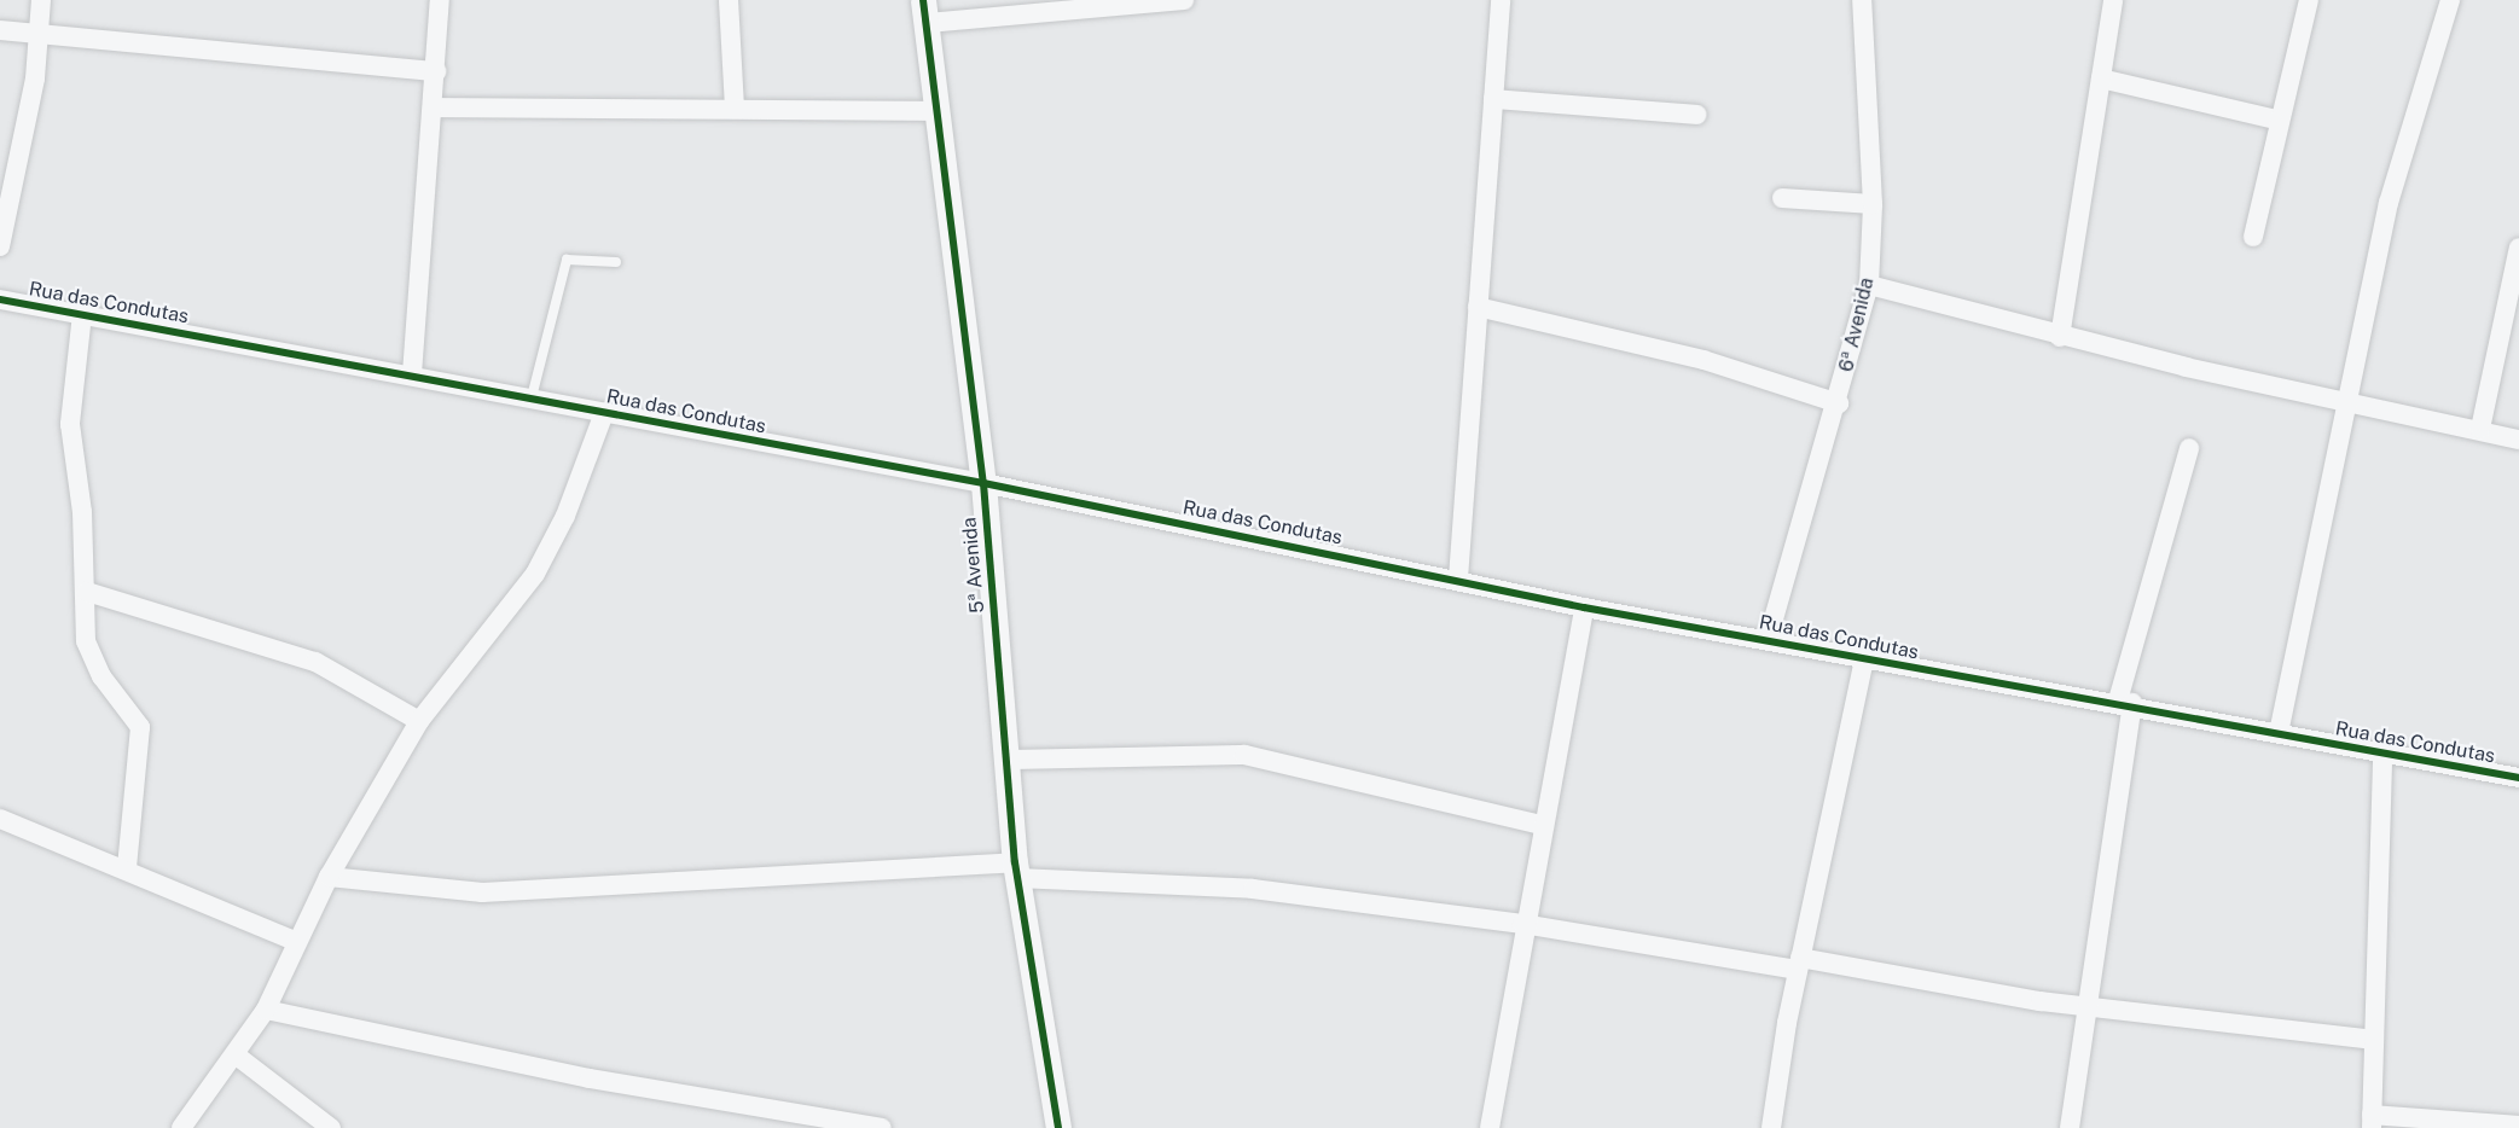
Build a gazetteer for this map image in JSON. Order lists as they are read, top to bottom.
{
  "streets": {
    "street": ["Rua das Condutas", "6ª Avenida", "5ª Avenida"]
  },
  "crossings": [
    ["Rua das Condutas", "6ª Avenida"],
    ["Rua das Condutas", "5ª Avenida"]
  ]
}
